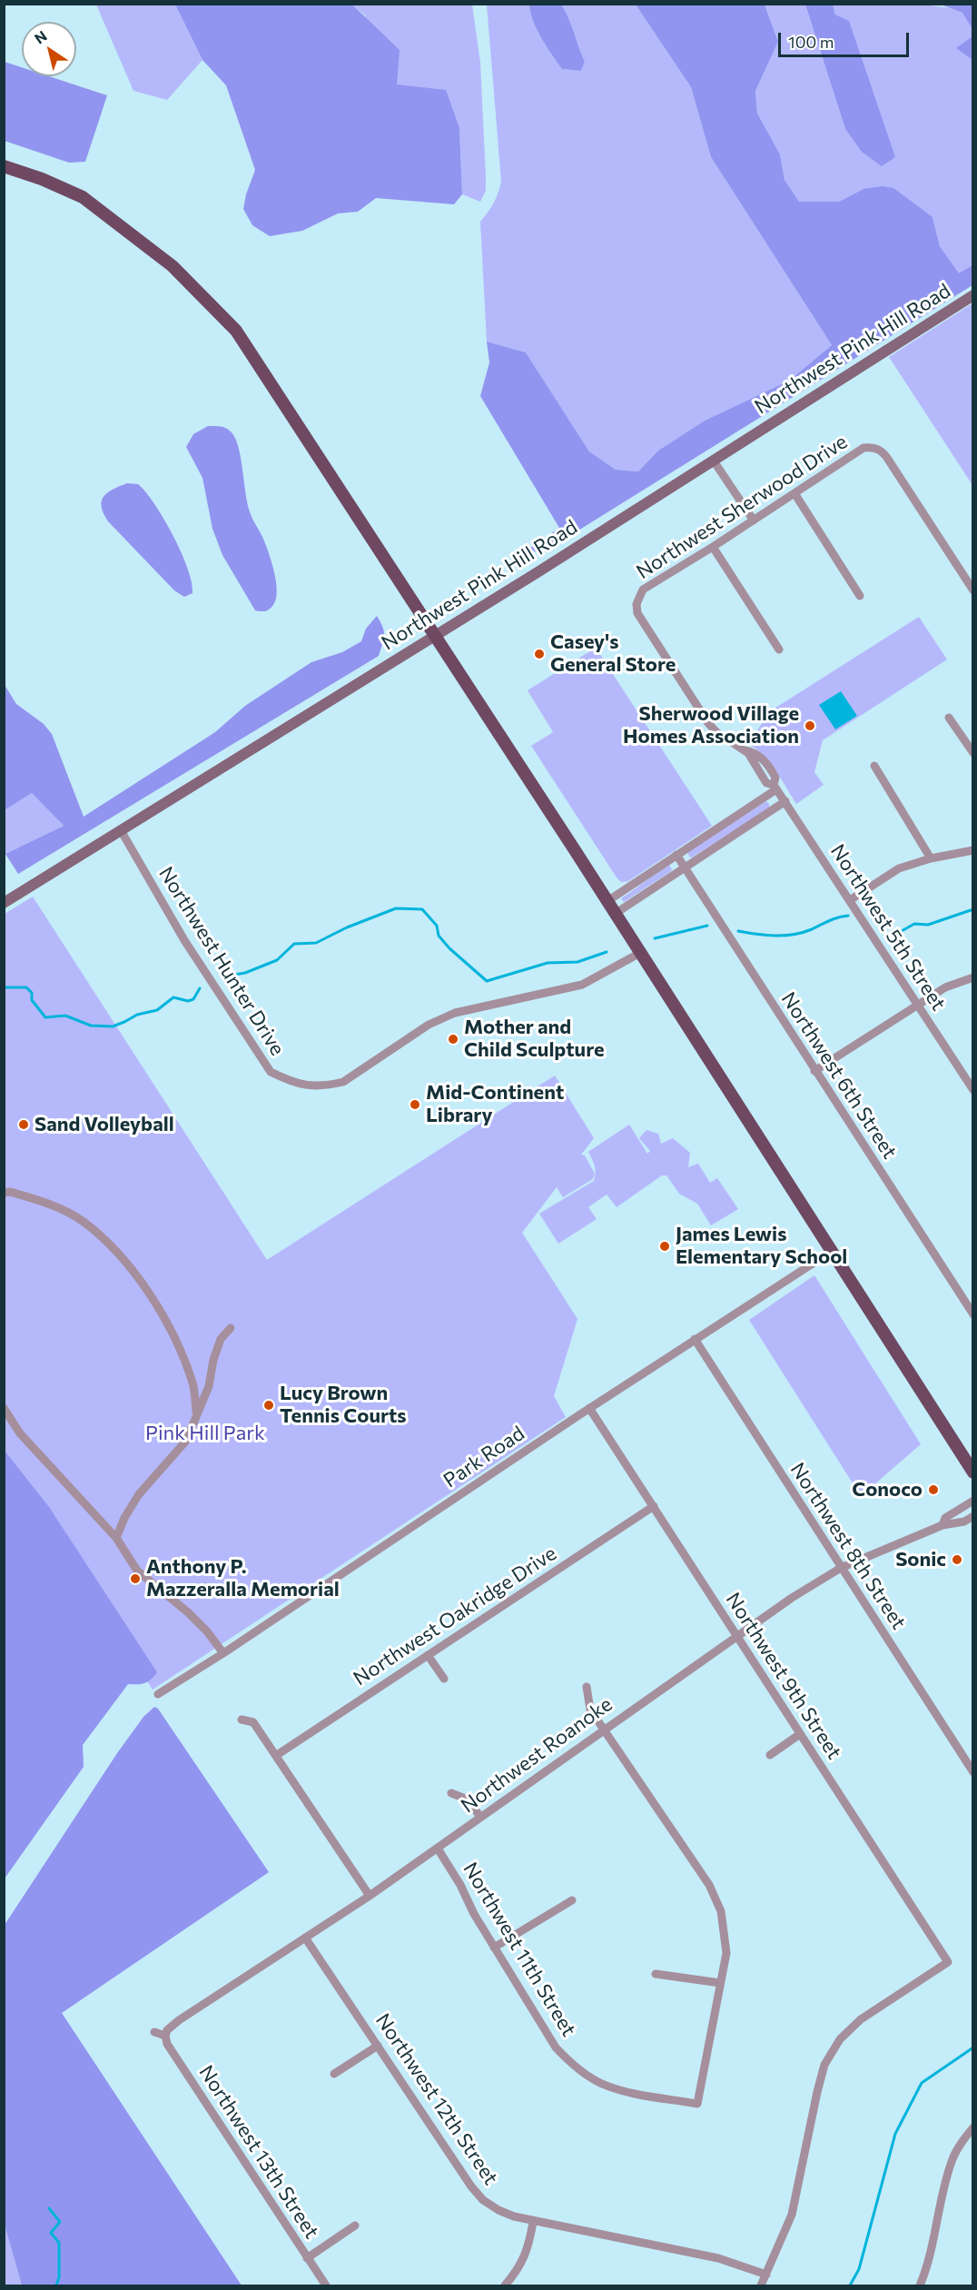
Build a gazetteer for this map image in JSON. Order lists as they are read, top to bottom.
{
  "streets": {
    "main road": ["Northwest Pink Hill Road"],
    "street": [
      "Northwest Sherwood Drive",
      "Northwest 5th Street",
      "Northwest Hunter Drive",
      "Northwest 6th Street",
      "Park Road",
      "Northwest 8th Street",
      "Northwest Oakridge Drive",
      "Northwest 9th Street",
      "Northwest Roanoke",
      "Northwest 11th Street",
      "Northwest 12th Street",
      "Northwest 13th Street"
    ]
  },
  "crossings": [
    ["Northwest Pink Hill Road", "Northwest Hunter Drive"],
    ["Northwest Sherwood Drive", "Northwest 5th Street"],
    ["Park Road", "Northwest 8th Street"],
    ["Park Road", "Northwest 9th Street"],
    ["Northwest 8th Street", "Northwest Roanoke"],
    ["Northwest Oakridge Drive", "Northwest 9th Street"],
    ["Northwest 9th Street", "Northwest Roanoke"],
    ["Northwest 9th Street", "Northwest 12th Street"],
    ["Northwest Roanoke", "Northwest 11th Street"],
    ["Northwest Roanoke", "Northwest 12th Street"],
    ["Northwest Roanoke", "Northwest 13th Street"]
  ],
  "parks": ["Pink Hill Park"],
  "places": [
    "Casey's General Store",
    "Sherwood Village Homes Association",
    "Mother and Child Sculpture",
    "Mid-Continent Library",
    "Sand Volleyball",
    "James Lewis Elementary School",
    "Lucy Brown Tennis Courts",
    "Conoco",
    "Sonic",
    "Anthony P. Mazzeralla Memorial"
  ],
  "scale_bar": "100 m",
  "north": "top left"
}
